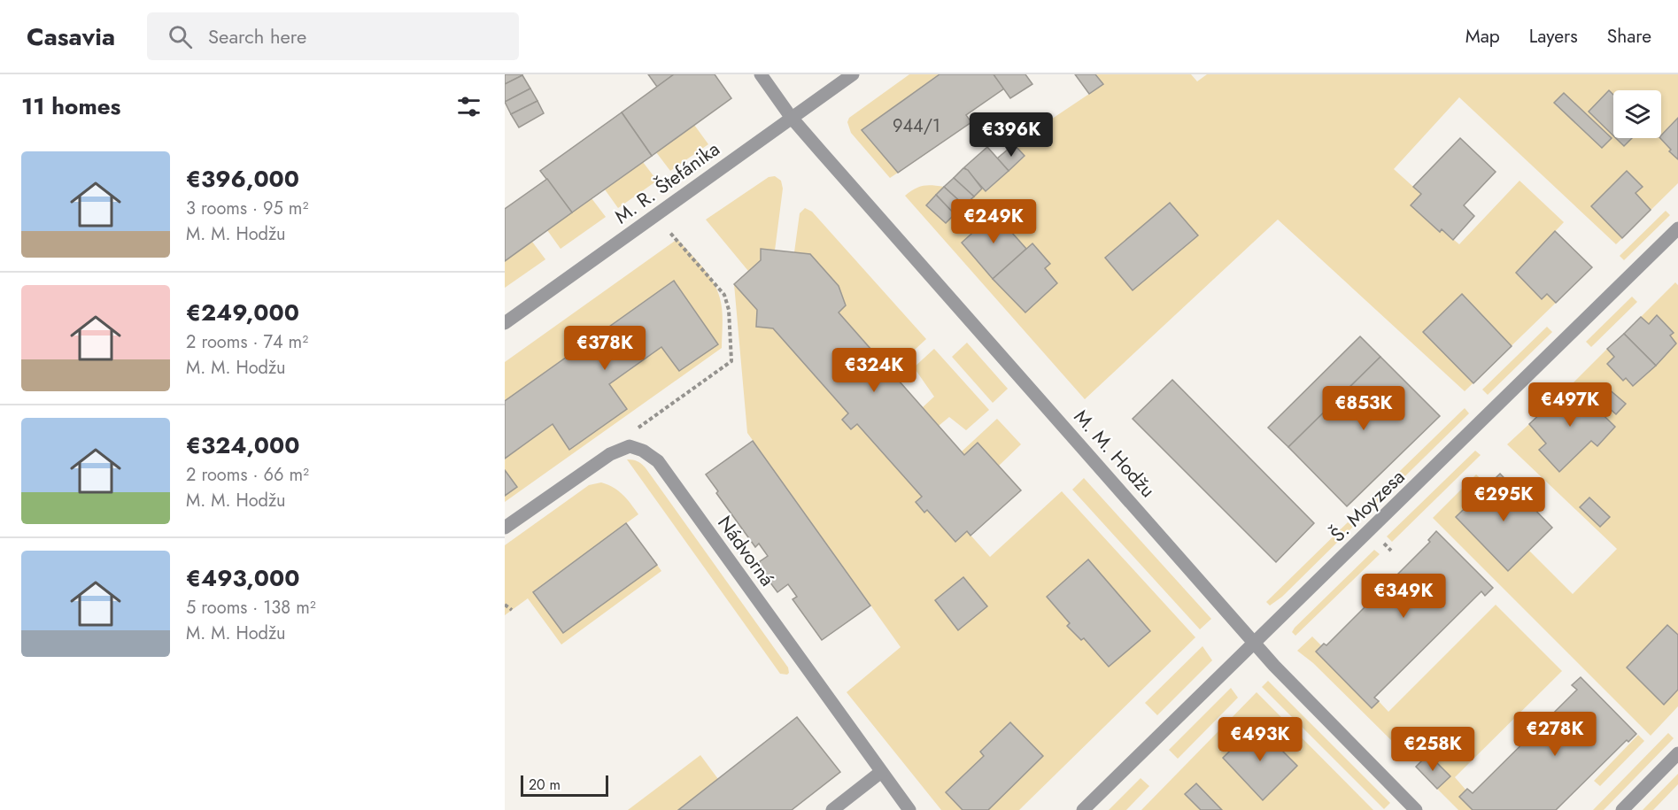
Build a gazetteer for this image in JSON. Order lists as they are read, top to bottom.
{
  "streets": {
    "street": [
      "M. R. Štefánika",
      "M. M. Hodžu",
      "Š. Moyzesa",
      "Nádvorná"
    ]
  },
  "crossings": [
    ["M. R. Štefánika", "M. M. Hodžu"],
    ["M. M. Hodžu", "Š. Moyzesa"]
  ],
  "house_numbers": ["944/1"],
  "scale_bar": "20 m",
  "page": {
    "header": "Casavia",
    "search": "Search here",
    "nav": ["Map", "Layers", "Share"],
    "heading": "11 homes",
    "price": [
      "€396K",
      "€249K",
      "€378K",
      "€324K",
      "€497K",
      "€853K",
      "€295K",
      "€349K",
      "€278K",
      "€493K",
      "€258K"
    ],
    "list": [
      {
        "name": "€396,000",
        "note": "3 rooms · 95 m² · M. M. Hodžu"
      },
      {
        "name": "€249,000",
        "note": "2 rooms · 74 m² · M. M. Hodžu"
      },
      {
        "name": "€324,000",
        "note": "2 rooms · 66 m² · M. M. Hodžu"
      },
      {
        "name": "€493,000",
        "note": "5 rooms · 138 m² · M. M. Hodžu"
      }
    ],
    "scale": "20 m"
  }
}
